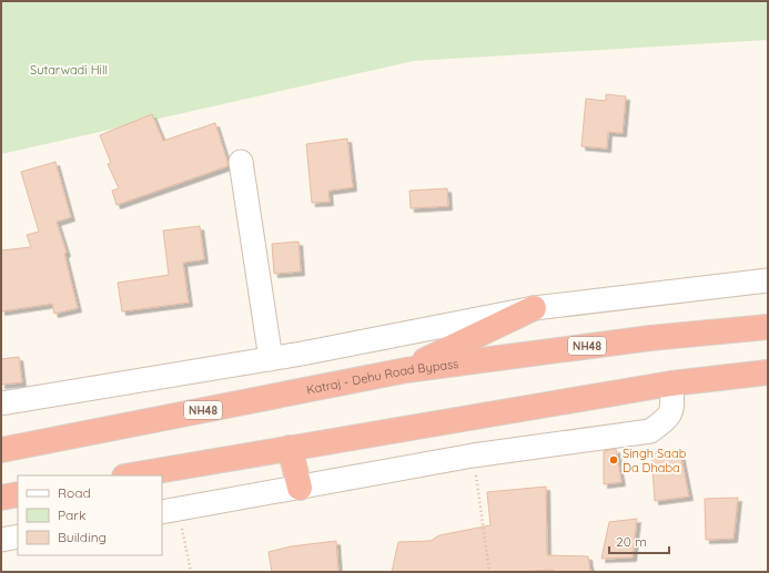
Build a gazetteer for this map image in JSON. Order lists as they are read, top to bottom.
{
  "streets": {
    "highway": ["NH48", "Katraj - Dehu Road Bypass"]
  },
  "parks": ["Sutarwadi Hill"],
  "places": ["Singh Saab Da Dhaba"],
  "legend": ["Road", "Park", "Building"],
  "scale_bar": "20 m"
}
